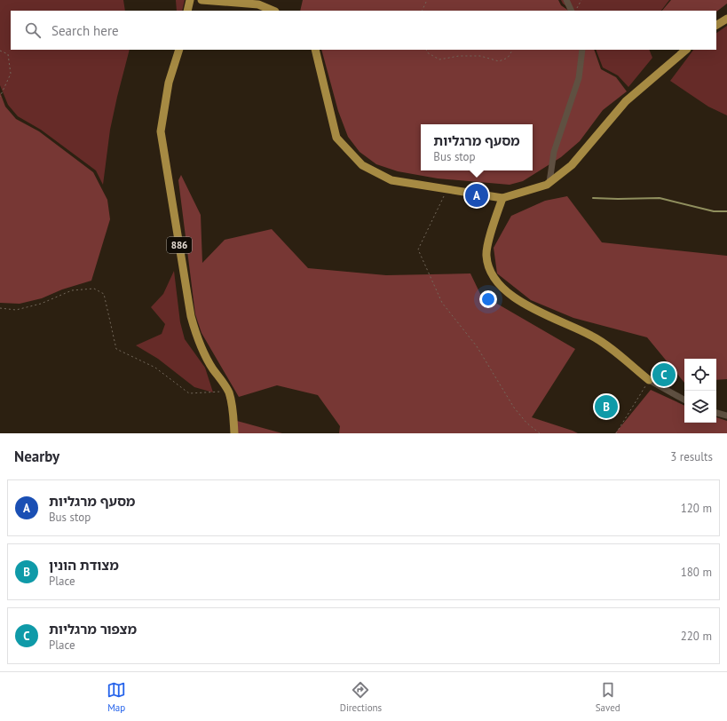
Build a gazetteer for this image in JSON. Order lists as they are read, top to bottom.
{
  "streets": {
    "main road": ["886"]
  },
  "page": {
    "search": "Search here",
    "popup": ["מסעף מרגליות", "Bus stop"],
    "pins": ["A", "C", "B"],
    "heading": ["Nearby", "3 results"],
    "list": [
      {
        "mark": "A",
        "name": "מסעף מרגליות",
        "note": "Bus stop",
        "value": "120 m"
      },
      {
        "mark": "B",
        "name": "מצודת הונין",
        "note": "Place",
        "value": "180 m"
      },
      {
        "mark": "C",
        "name": "מצפור מרגליות",
        "note": "Place",
        "value": "220 m"
      }
    ],
    "nav": ["Map", "Directions", "Saved"]
  }
}
